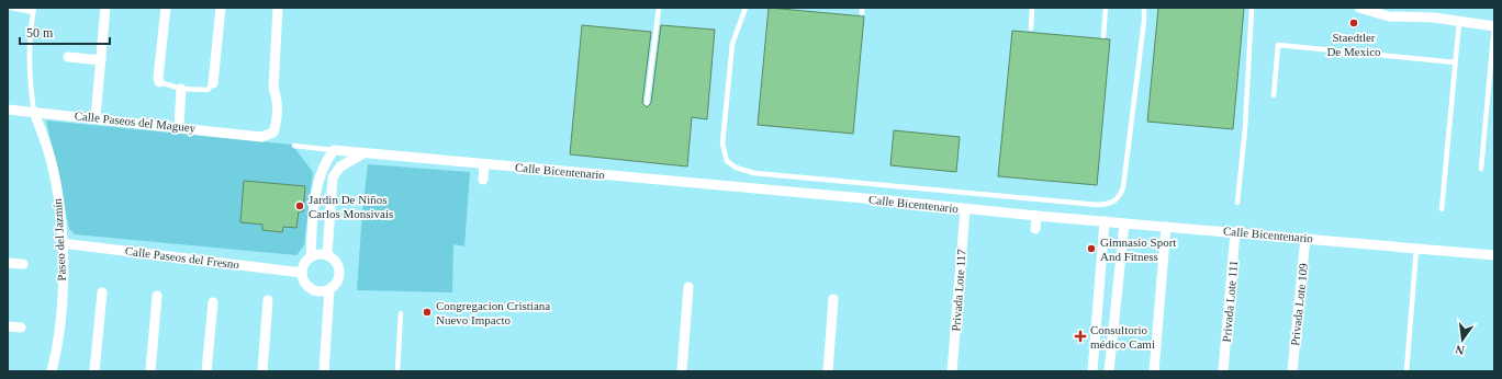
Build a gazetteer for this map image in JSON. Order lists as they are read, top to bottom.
{
  "streets": {
    "street": [
      "Calle Paseos del Maguey",
      "Calle Bicentenario",
      "Paseo del Jazmín",
      "Calle Paseos del Fresno",
      "Privada Lote 117",
      "Privada Lote 111",
      "Privada Lote 109"
    ]
  },
  "crossings": [
    ["Calle Paseos del Maguey", "Paseo del Jazmín"],
    ["Calle Bicentenario", "Privada Lote 117"],
    ["Calle Bicentenario", "Privada Lote 111"],
    ["Calle Bicentenario", "Privada Lote 109"],
    ["Paseo del Jazmín", "Calle Paseos del Fresno"]
  ],
  "places": {
    "other": [
      "Staedtler De Mexico",
      "Jardin De Niños Carlos Monsivais",
      "Gimnasio Sport And Fitness",
      "Congregacion Cristiana Nuevo Impacto"
    ],
    "health": ["Consultorio médico Cami"]
  },
  "scale_bar": "50 m",
  "north": "bottom"
}
